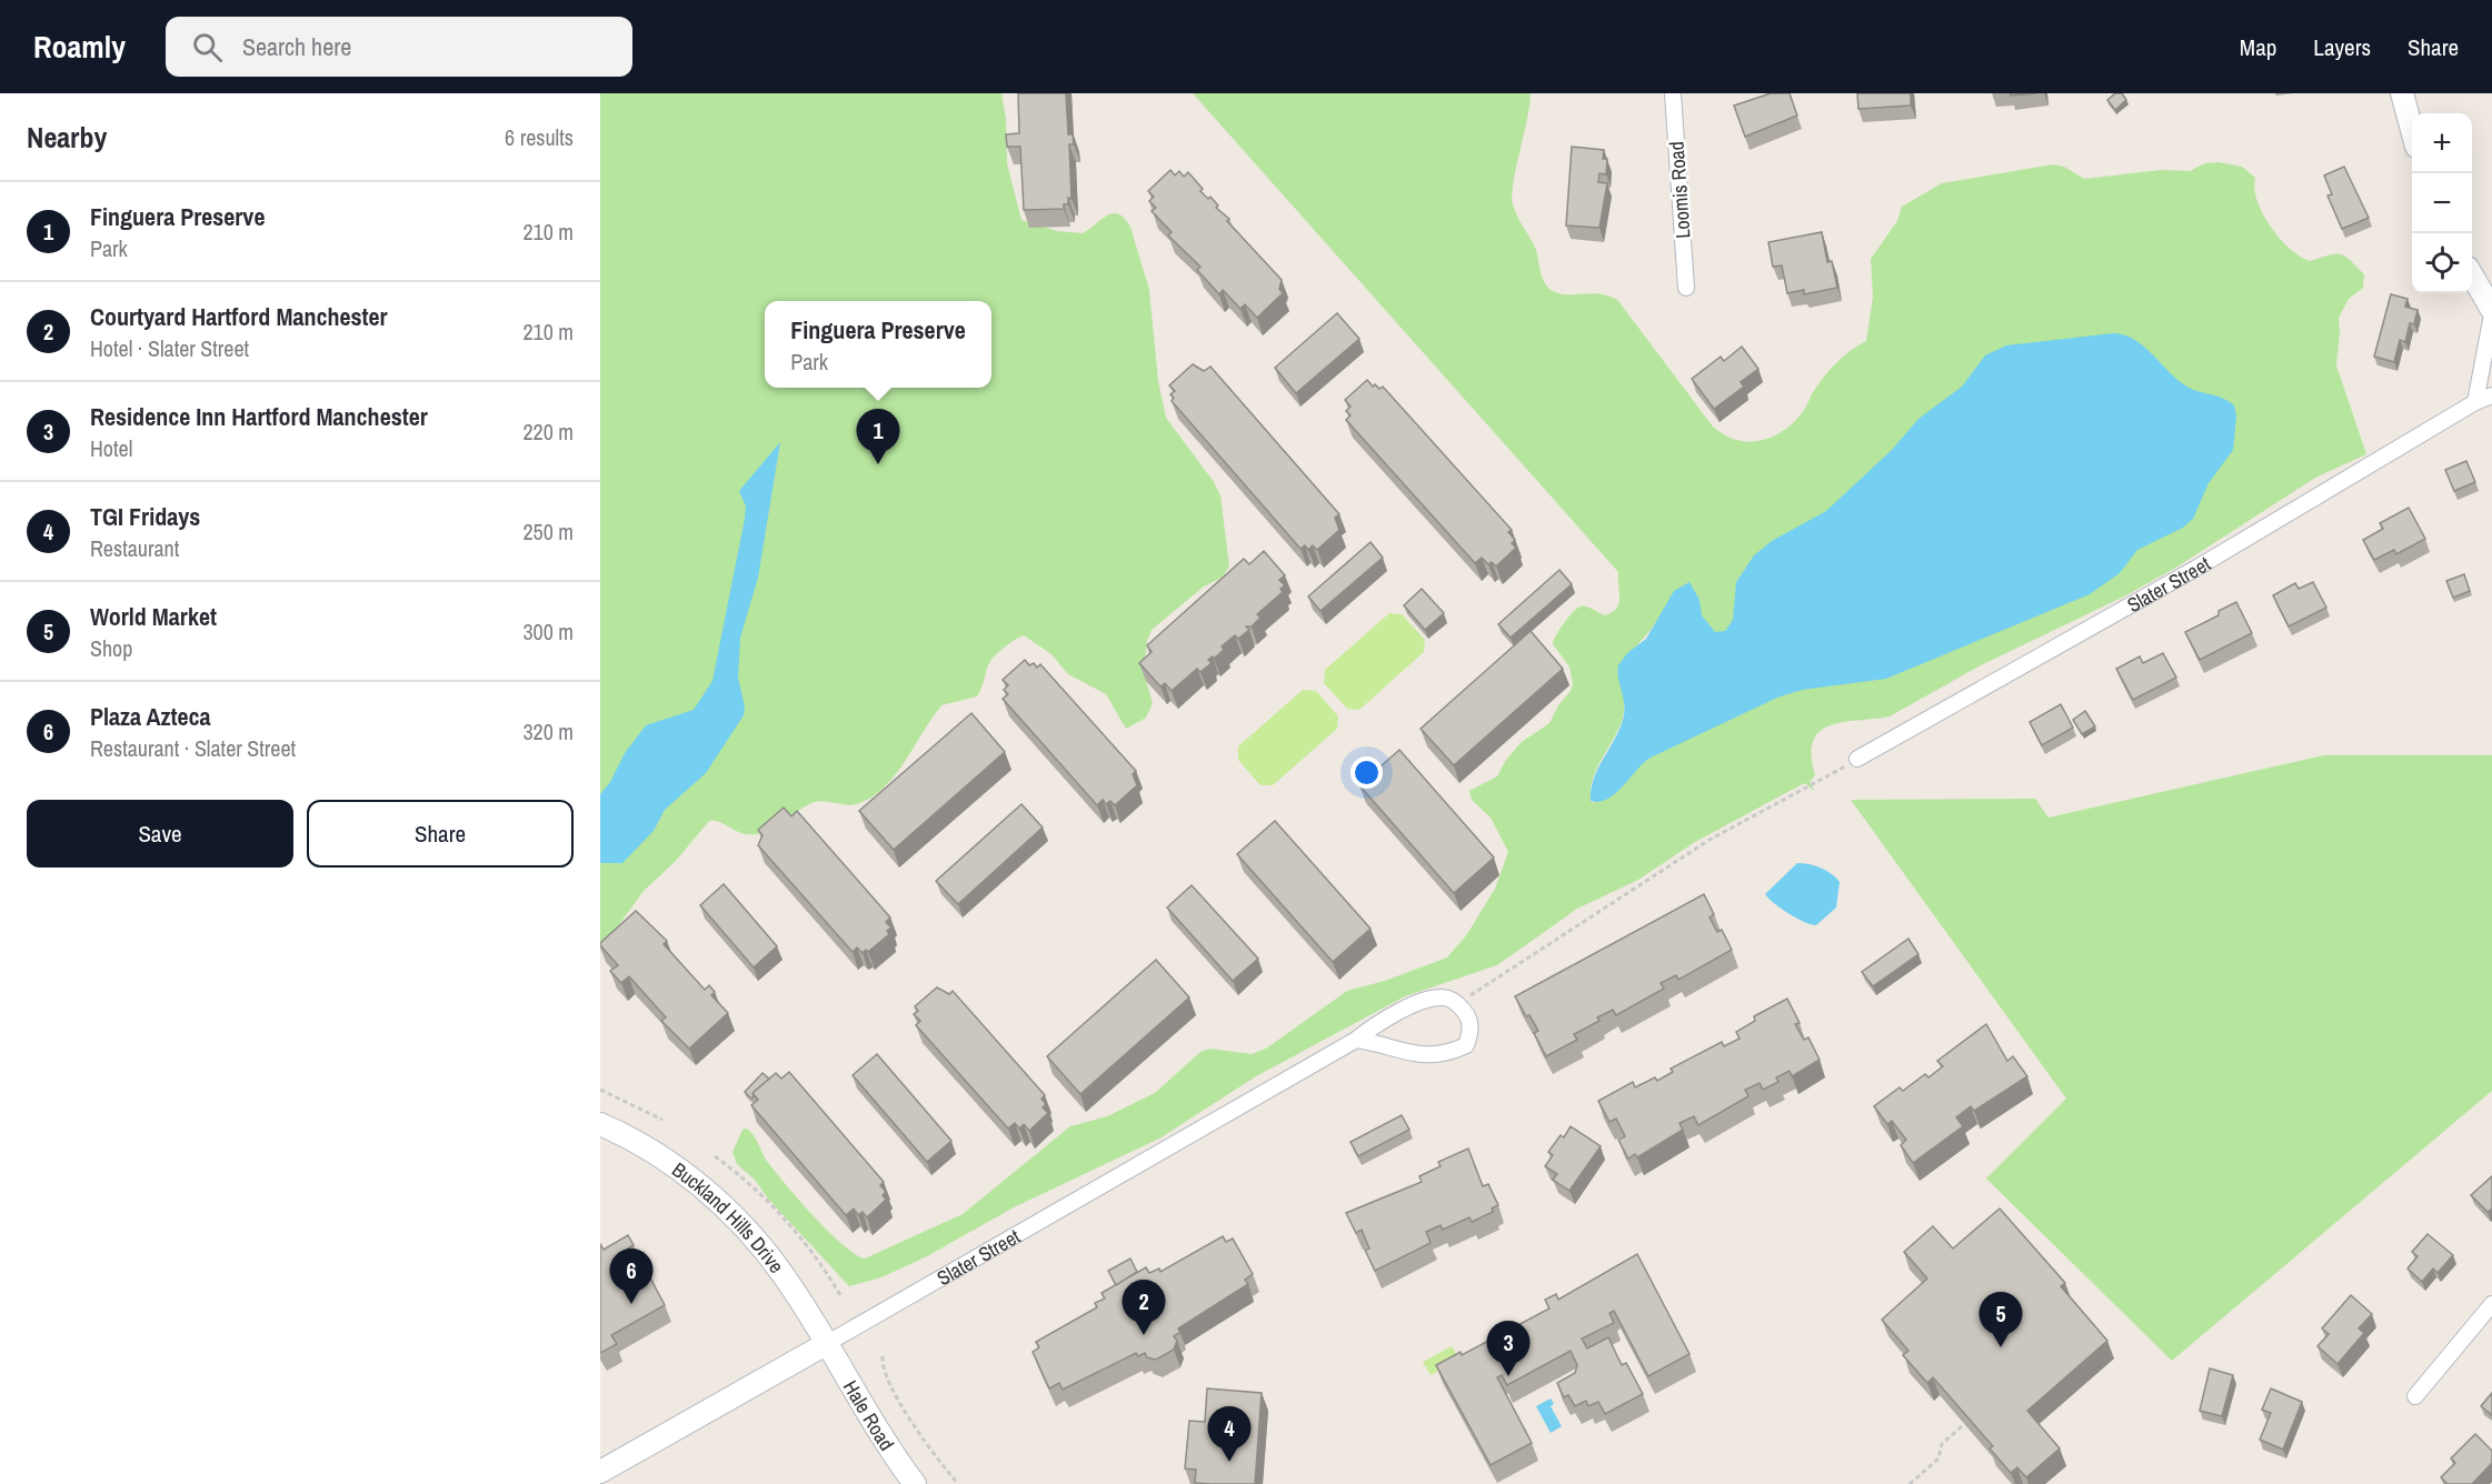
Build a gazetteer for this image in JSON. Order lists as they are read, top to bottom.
{
  "streets": {
    "street": [
      "Loomis Road",
      "Slater Street",
      "Buckland Hills Drive",
      "Hale Road"
    ]
  },
  "crossings": [
    ["Slater Street", "Buckland Hills Drive"],
    ["Slater Street", "Hale Road"],
    ["Buckland Hills Drive", "Hale Road"]
  ],
  "page": {
    "header": "Roamly",
    "search": "Search here",
    "nav": ["Map", "Layers", "Share"],
    "heading": ["Nearby", "6 results"],
    "map_buttons": ["+", "−"],
    "list": [
      {
        "mark": "1",
        "name": "Finguera Preserve",
        "note": "Park",
        "value": "210 m"
      },
      {
        "mark": "2",
        "name": "Courtyard Hartford Manchester",
        "note": "Hotel · Slater Street",
        "value": "210 m"
      },
      {
        "mark": "3",
        "name": "Residence Inn Hartford Manchester",
        "note": "Hotel",
        "value": "220 m"
      },
      {
        "mark": "4",
        "name": "TGI Fridays",
        "note": "Restaurant",
        "value": "250 m"
      },
      {
        "mark": "5",
        "name": "World Market",
        "note": "Shop",
        "value": "300 m"
      },
      {
        "mark": "6",
        "name": "Plaza Azteca",
        "note": "Restaurant · Slater Street",
        "value": "320 m"
      }
    ],
    "popup": ["Finguera Preserve", "Park"],
    "pins": [
      "1",
      "6",
      "2",
      "5",
      "3",
      "4"
    ],
    "buttons": ["Save", "Share"]
  }
}
